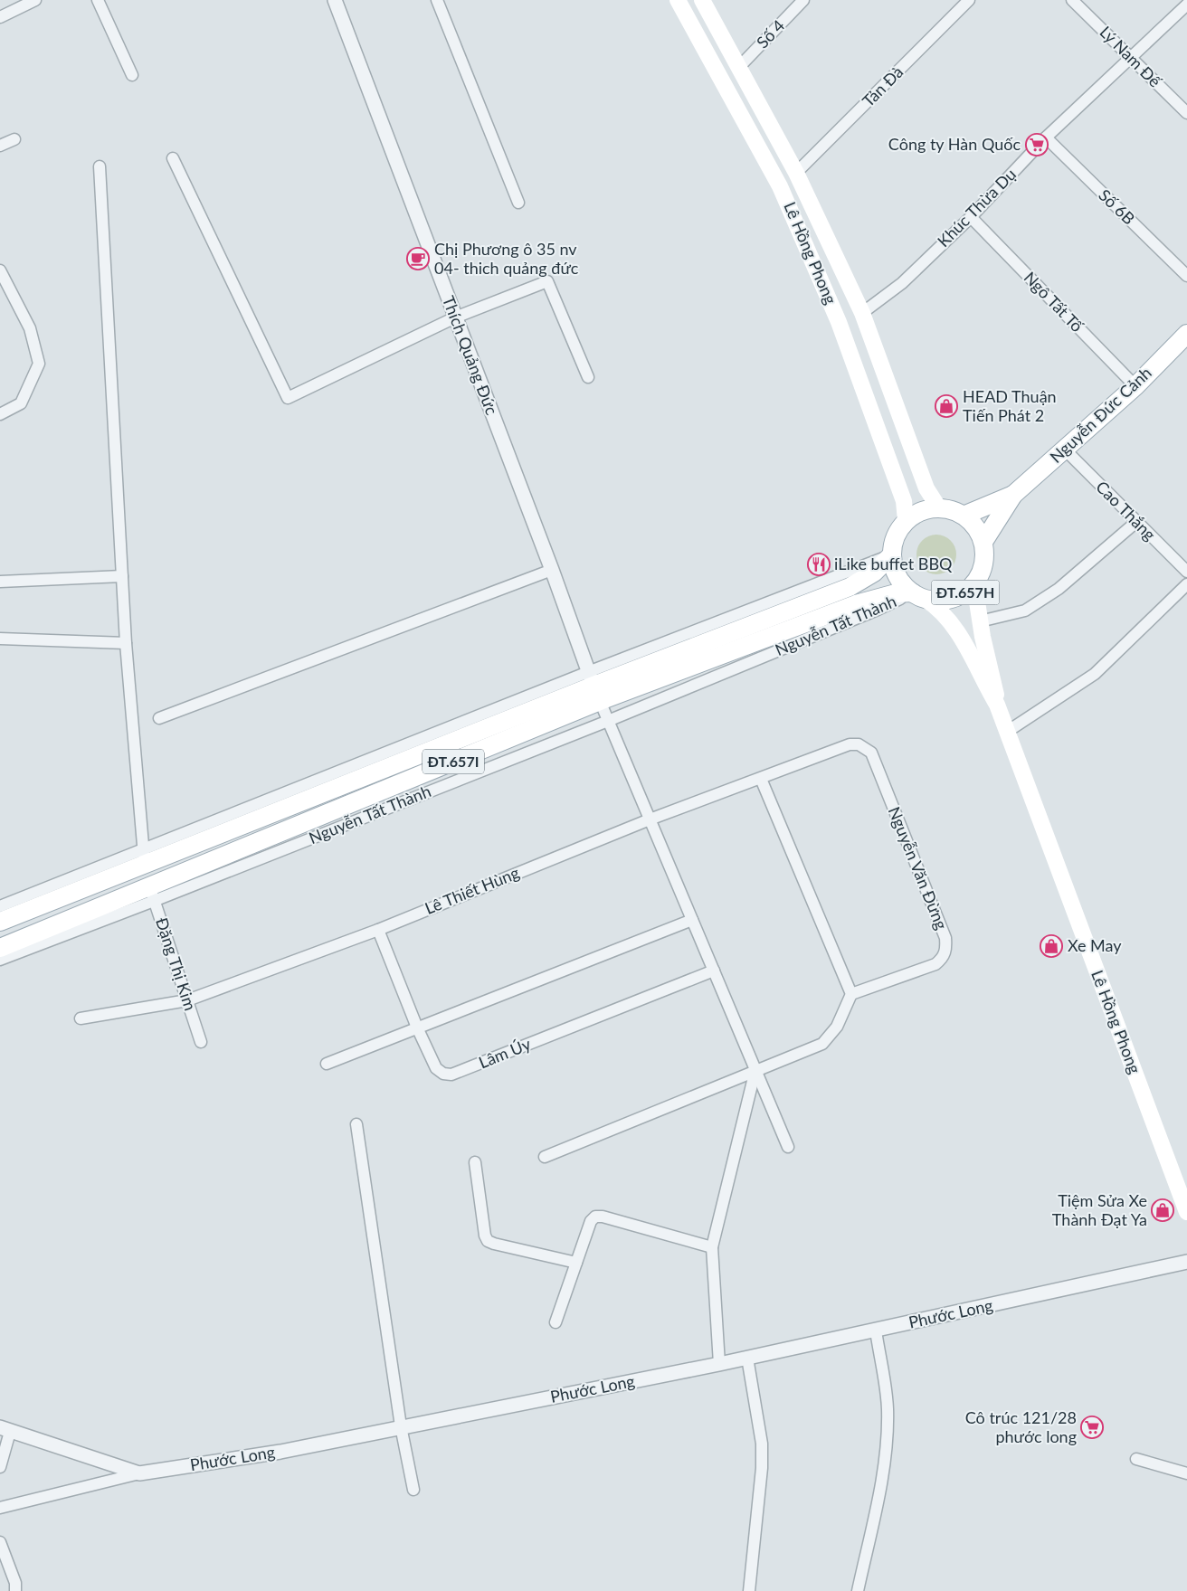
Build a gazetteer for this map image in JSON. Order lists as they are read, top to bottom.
{
  "streets": {
    "main road": [
      "Lê Hồng Phong",
      "Nguyễn Đức Cảnh",
      "ĐT.657H",
      "Nguyễn Tất Thành",
      "ĐT.657I"
    ],
    "street": [
      "Số 4",
      "Lý Nam Đế",
      "Tản Đà",
      "Số 6B",
      "Khúc Thừa Dụ",
      "Ngô Tất Tố",
      "Thích Quảng Đức",
      "Cao Thắng",
      "Nguyễn Văn Đừng",
      "Lê Thiết Hùng",
      "Đặng Thị Kim",
      "Lâm Úy",
      "Phước Long"
    ]
  },
  "crossings": [
    ["Số 4", "Lê Hồng Phong"],
    ["Lý Nam Đế", "Khúc Thừa Dụ"],
    ["Tản Đà", "Lê Hồng Phong"],
    ["Số 6B", "Khúc Thừa Dụ"],
    ["Khúc Thừa Dụ", "Lê Hồng Phong"],
    ["Khúc Thừa Dụ", "Ngô Tất Tố"],
    ["Lê Hồng Phong", "Nguyễn Đức Cảnh"],
    ["Lê Hồng Phong", "ĐT.657H"],
    ["Lê Hồng Phong", "Nguyễn Tất Thành"],
    ["Ngô Tất Tố", "Nguyễn Đức Cảnh"],
    ["Thích Quảng Đức", "Nguyễn Tất Thành"],
    ["Nguyễn Đức Cảnh", "Cao Thắng"],
    ["Nguyễn Đức Cảnh", "ĐT.657H"],
    ["Nguyễn Đức Cảnh", "Nguyễn Tất Thành"],
    ["ĐT.657H", "Nguyễn Tất Thành"],
    ["Nguyễn Tất Thành", "Đặng Thị Kim"],
    ["Nguyễn Văn Đừng", "Lê Thiết Hùng"],
    ["Lê Thiết Hùng", "Đặng Thị Kim"],
    ["Lê Thiết Hùng", "Lâm Úy"]
  ],
  "places": {
    "supermarket": ["Công ty Hàn Quốc", "Cô trúc 121/28 phước long"],
    "cafe": ["Chị Phương ô 35 nv 04- thich quảng đức"],
    "shop": ["HEAD Thuận Tiến Phát 2", "Xe May", "Tiệm Sửa Xe Thành Đạt Ya"],
    "restaurant": ["iLike buffet BBQ"]
  }
}
